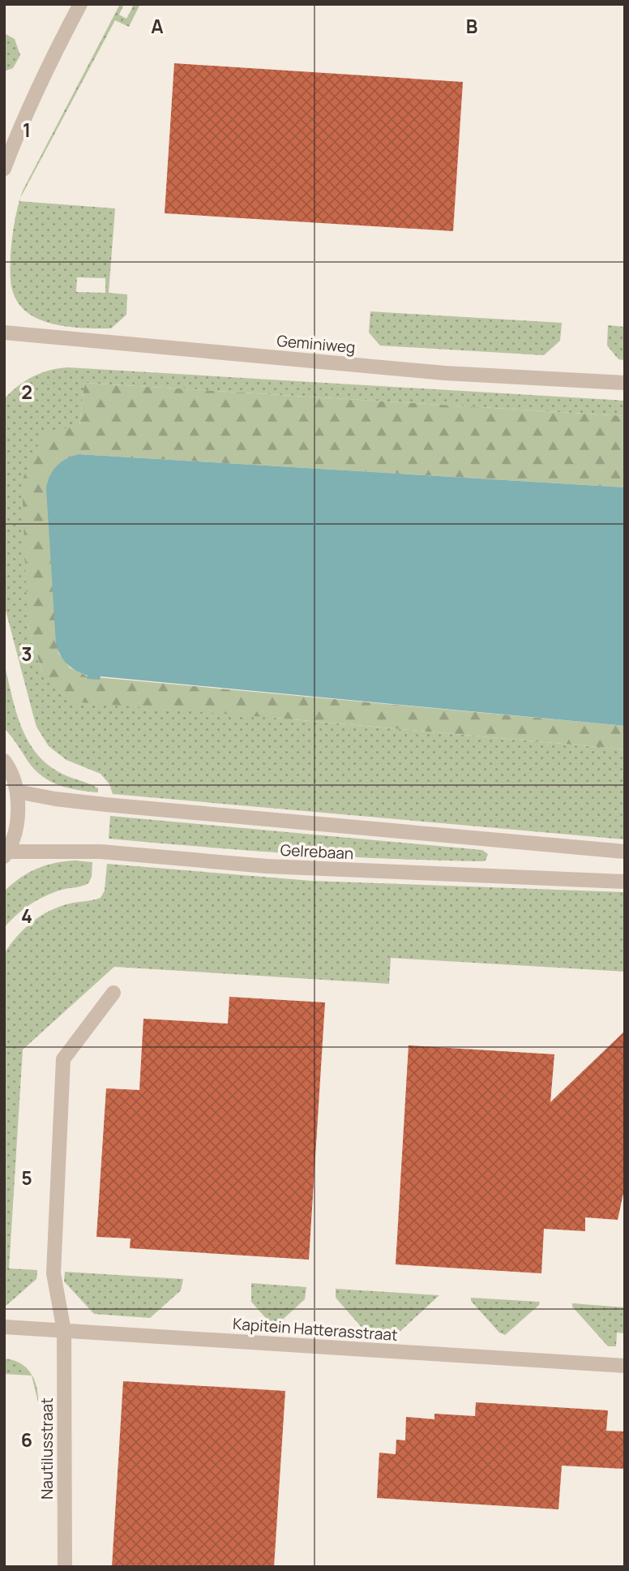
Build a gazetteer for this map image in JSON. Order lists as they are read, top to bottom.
{
  "streets": {
    "street": [
      "Geminiweg",
      "Gelrebaan",
      "Kapitein Hatterasstraat",
      "Nautilusstraat"
    ]
  },
  "crossings": [
    ["Kapitein Hatterasstraat", "Nautilusstraat"]
  ],
  "grid": {
    "columns": ["A", "B"],
    "rows": [
      "1",
      "2",
      "3",
      "4",
      "5",
      "6"
    ]
  }
}
